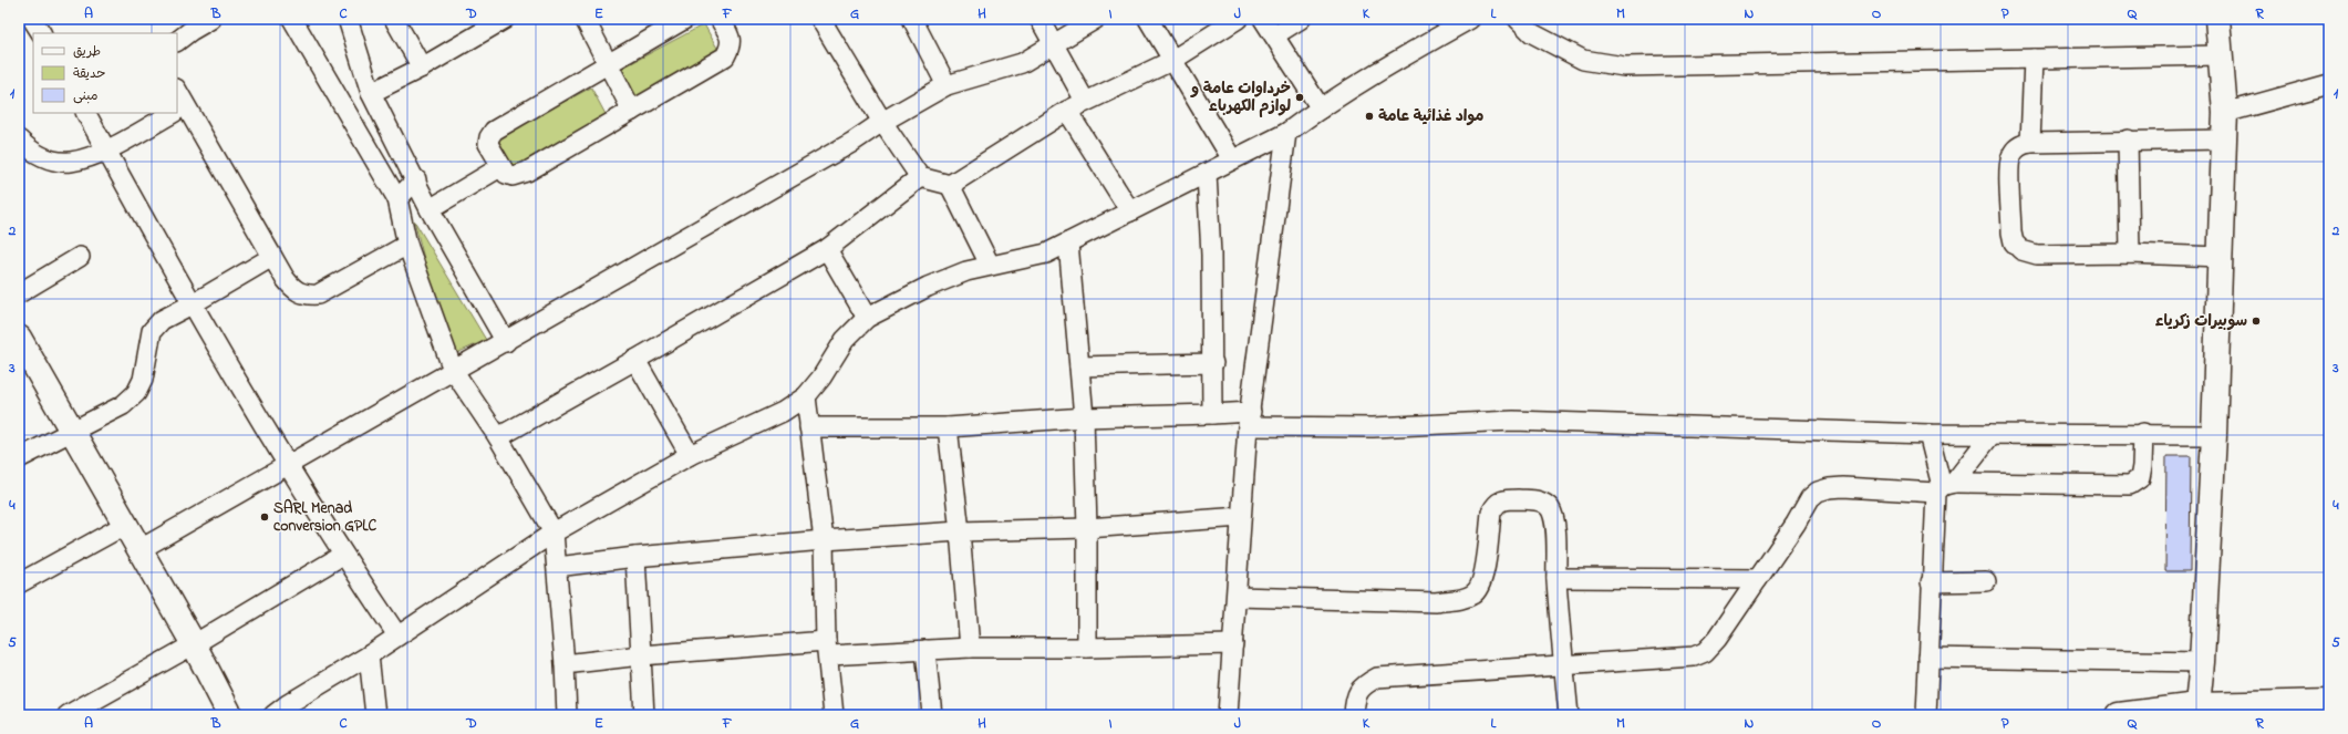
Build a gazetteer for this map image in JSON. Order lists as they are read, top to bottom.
{
  "places": [
    "خرداوات عامة و لوازم الكهرباء",
    "مواد غذائية عامة",
    "سوبيرات زكرياء",
    "SARL Menad conversion GPLC"
  ],
  "legend": ["طريق", "حديقة", "مبنى"],
  "grid": {
    "columns": [
      "A",
      "B",
      "C",
      "D",
      "E",
      "F",
      "G",
      "H",
      "I",
      "J",
      "K",
      "L",
      "M",
      "N",
      "O",
      "P",
      "Q",
      "R"
    ],
    "rows": [
      "1",
      "2",
      "3",
      "4",
      "5"
    ]
  }
}
